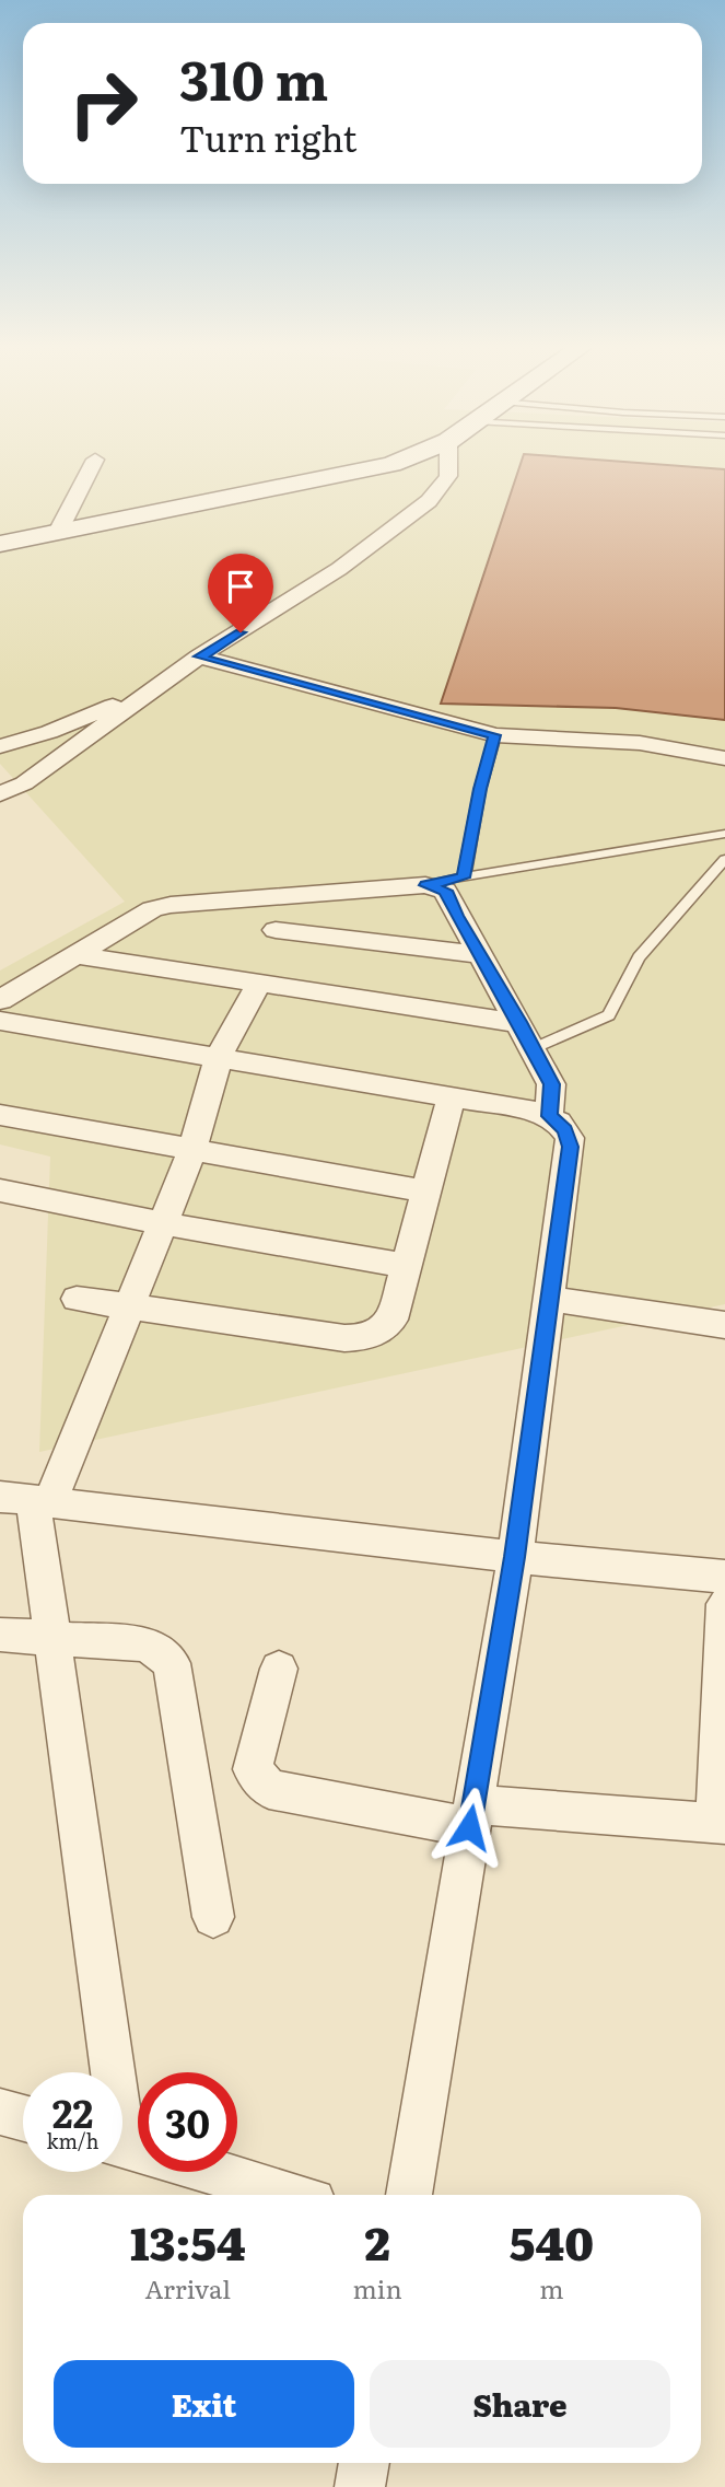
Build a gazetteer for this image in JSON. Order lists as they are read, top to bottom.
{
  "page": {
    "turn": ["310 m", "Turn right"],
    "speed": "22 km/h",
    "limit": "30",
    "eta": [
      "13:54",
      "Arrival",
      "2",
      "min",
      "540",
      "m"
    ],
    "buttons": ["Exit", "Share"]
  }
}
